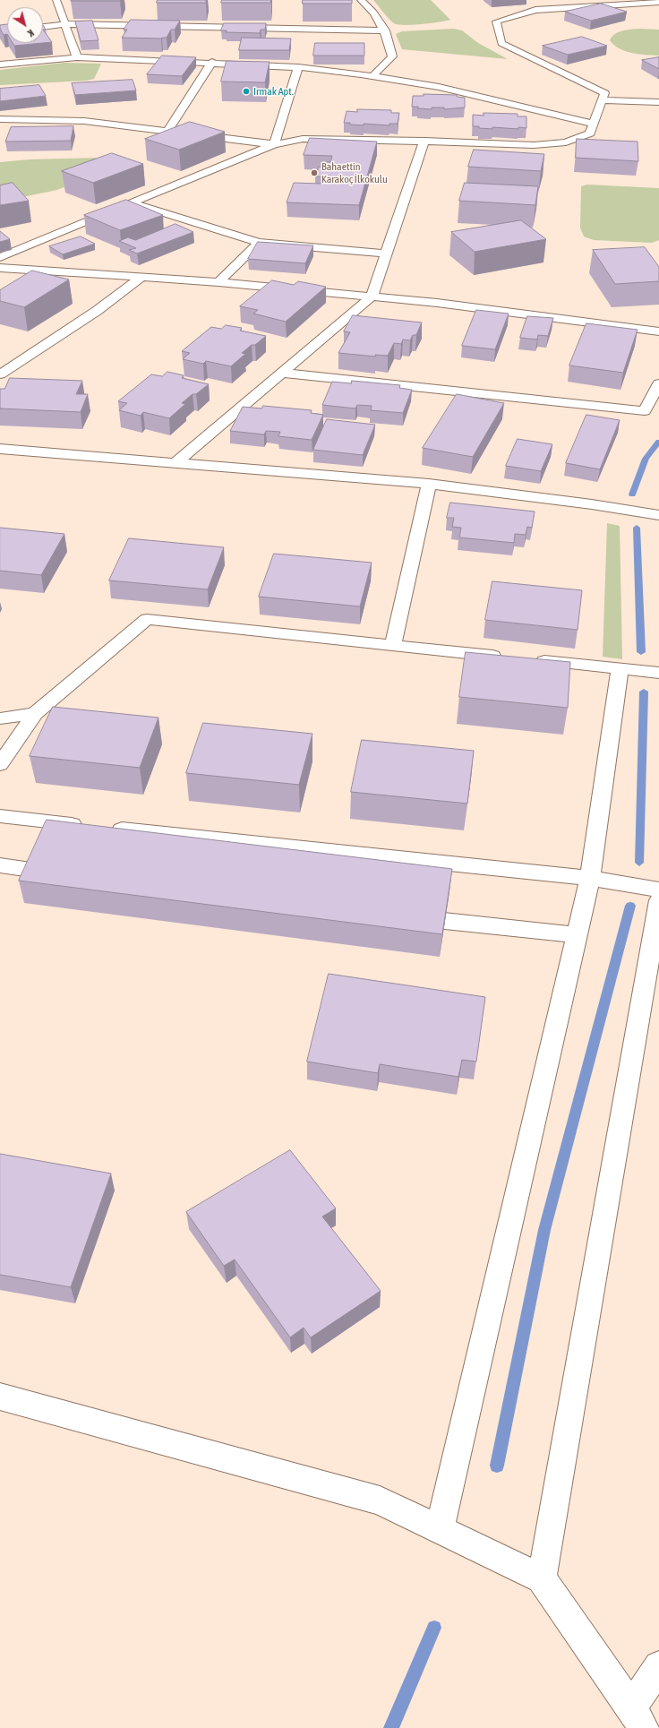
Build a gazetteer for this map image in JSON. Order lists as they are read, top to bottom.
{
  "places": ["Irmak Apt.", "Bahaettin Karakoç İlkokulu"],
  "north": "bottom right"
}
